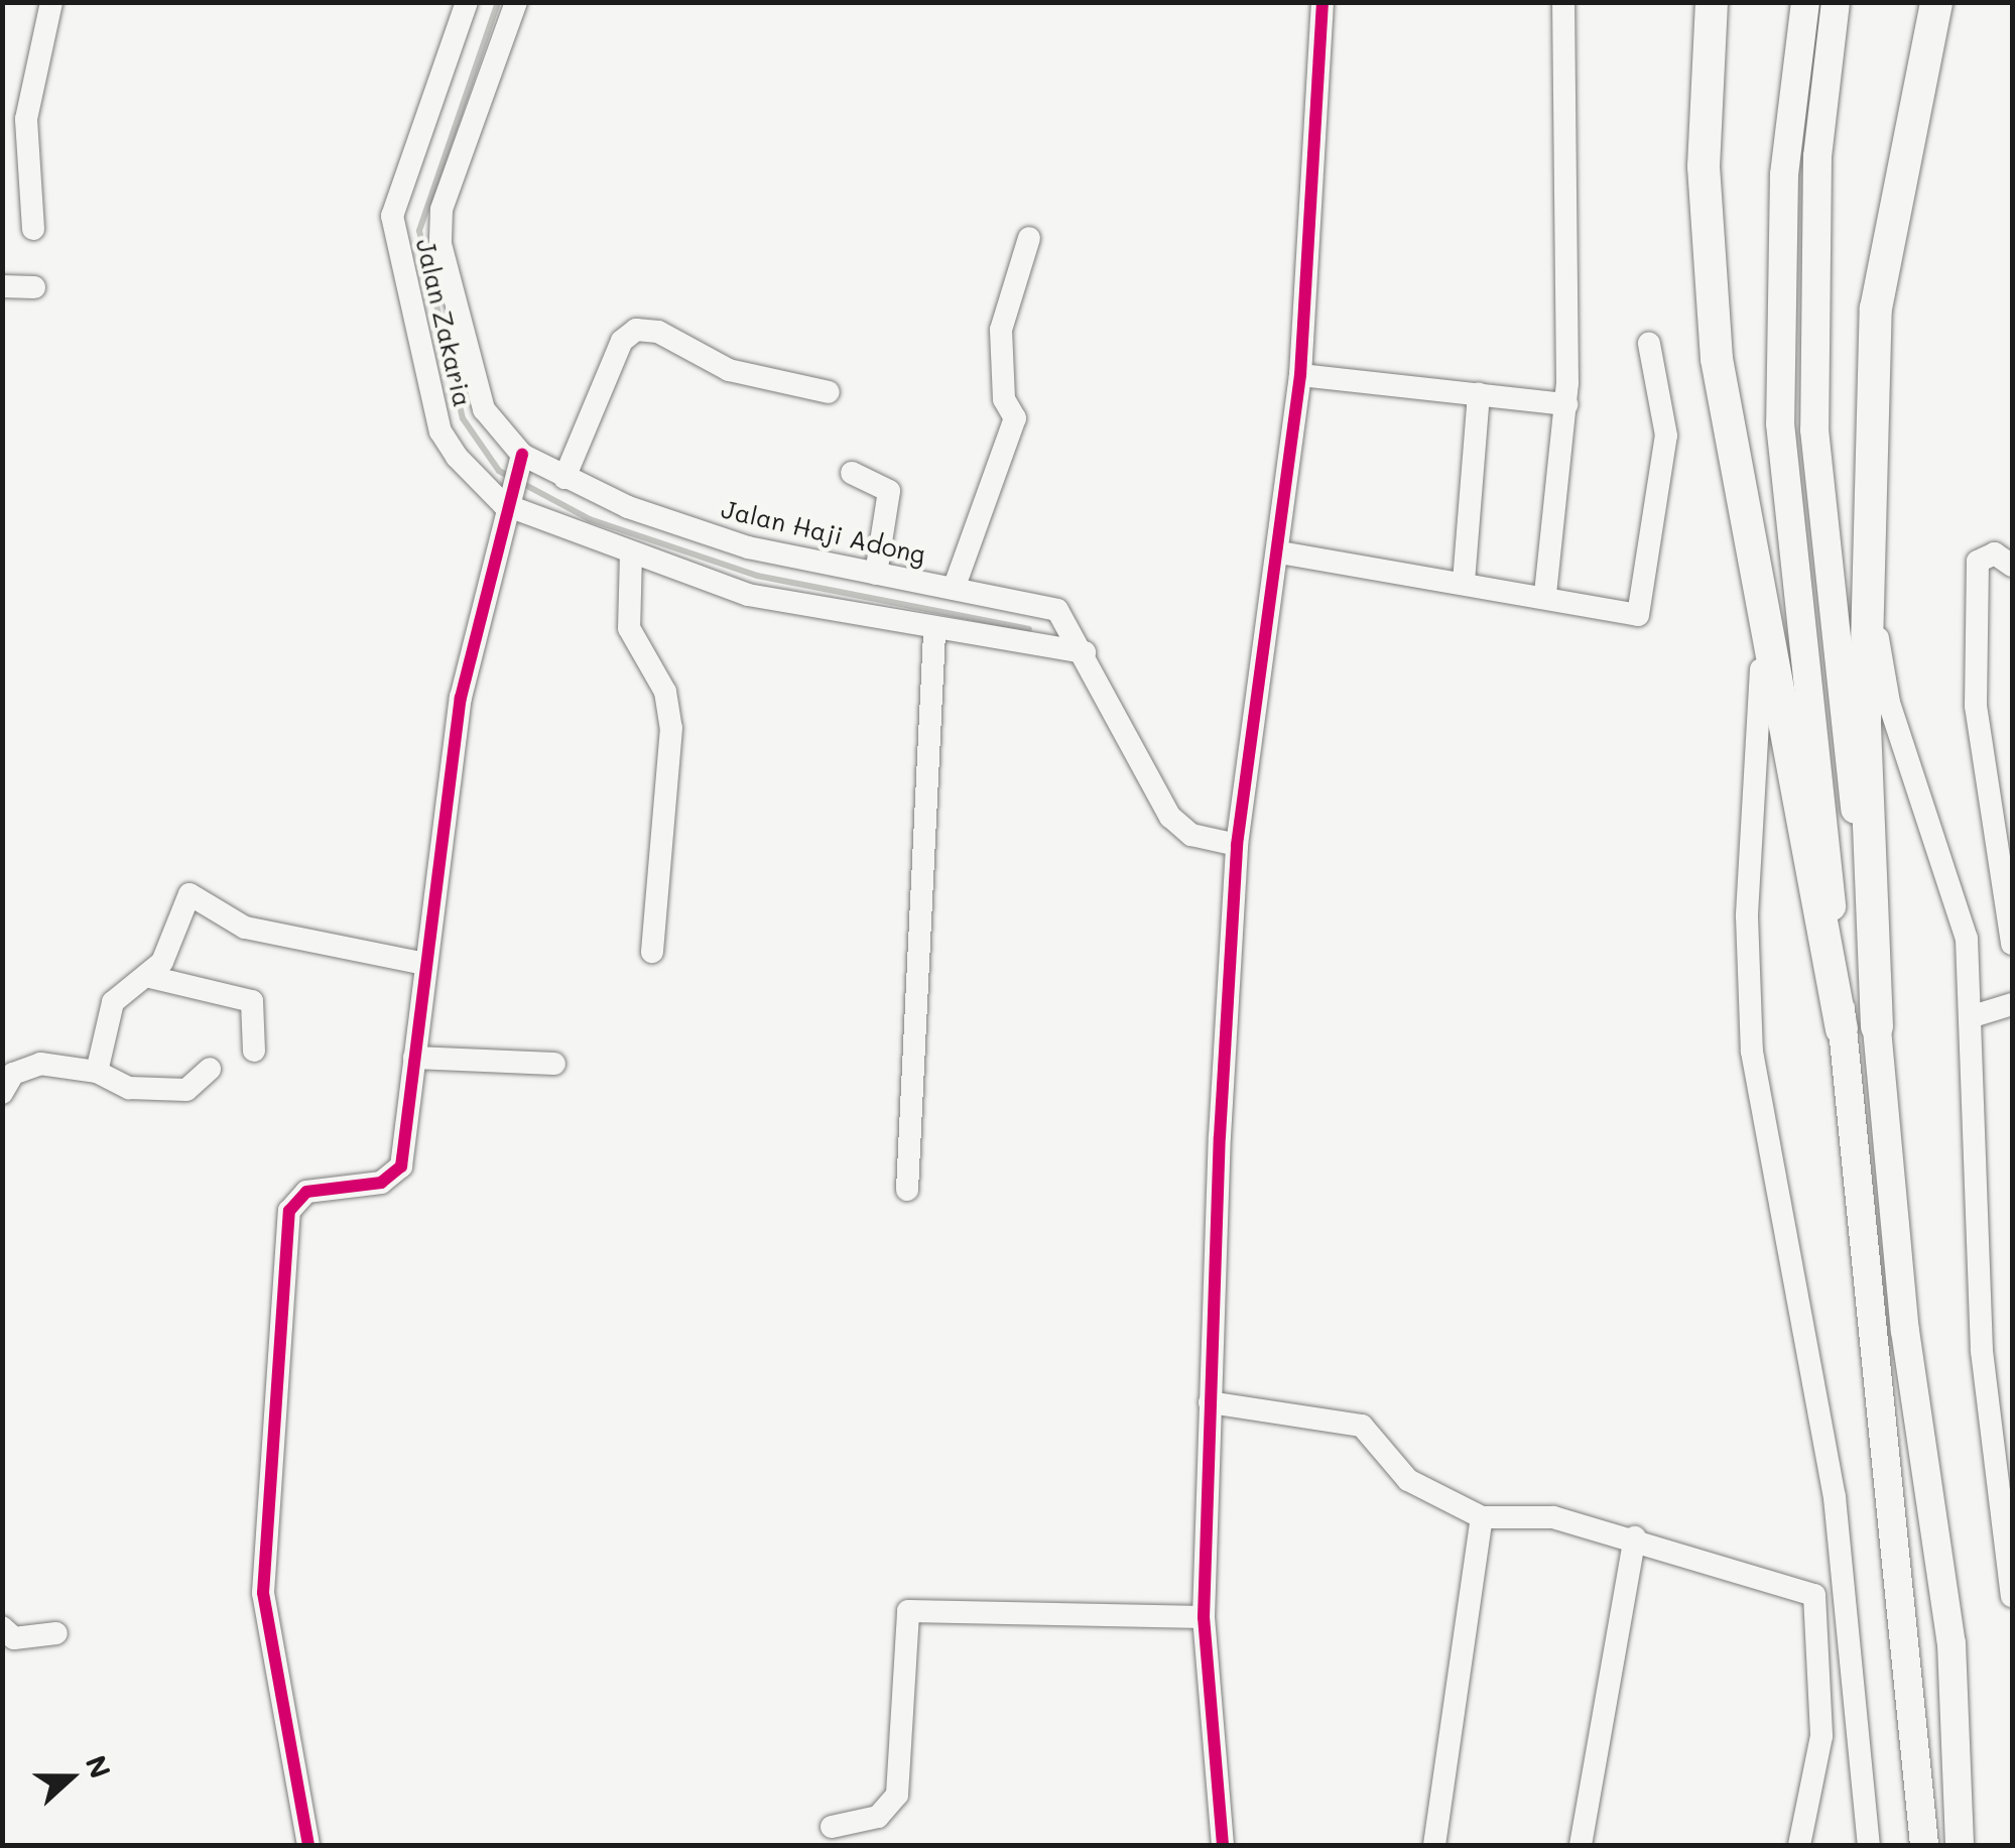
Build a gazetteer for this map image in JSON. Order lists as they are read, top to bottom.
{
  "streets": {
    "street": ["Jalan Zakaria", "Jalan Haji Adong"]
  },
  "crossings": [
    ["Jalan Zakaria", "Jalan Haji Adong"]
  ],
  "north": "right"
}
